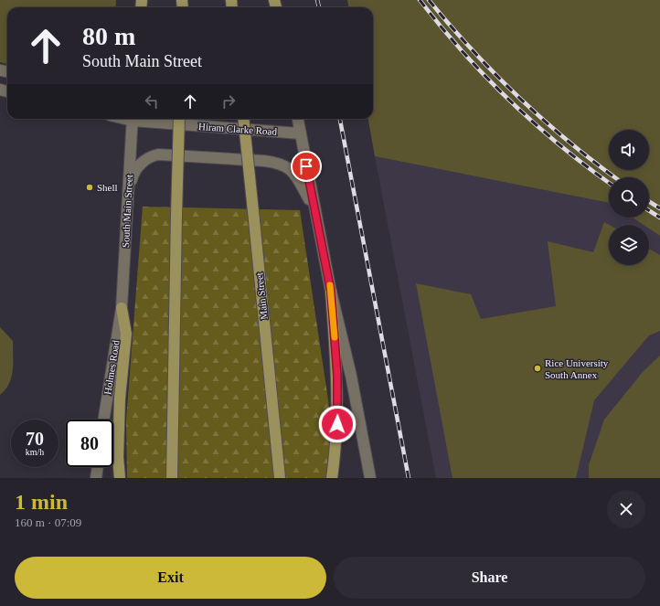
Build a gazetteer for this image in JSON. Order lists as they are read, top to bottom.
{
  "streets": {
    "highway": ["Main Street"],
    "main road": ["Hiram Clarke Road", "South Main Street", "Holmes Road"]
  },
  "crossings": [
    ["South Main Street", "Holmes Road"]
  ],
  "places": ["Shell", "Rice University South Annex"],
  "page": {
    "turn": ["80 m", "South Main Street"],
    "speed": "70 km/h",
    "limit": "80",
    "heading": ["1 min", "160 m · 07:09"],
    "buttons": ["Exit", "Share"]
  }
}
